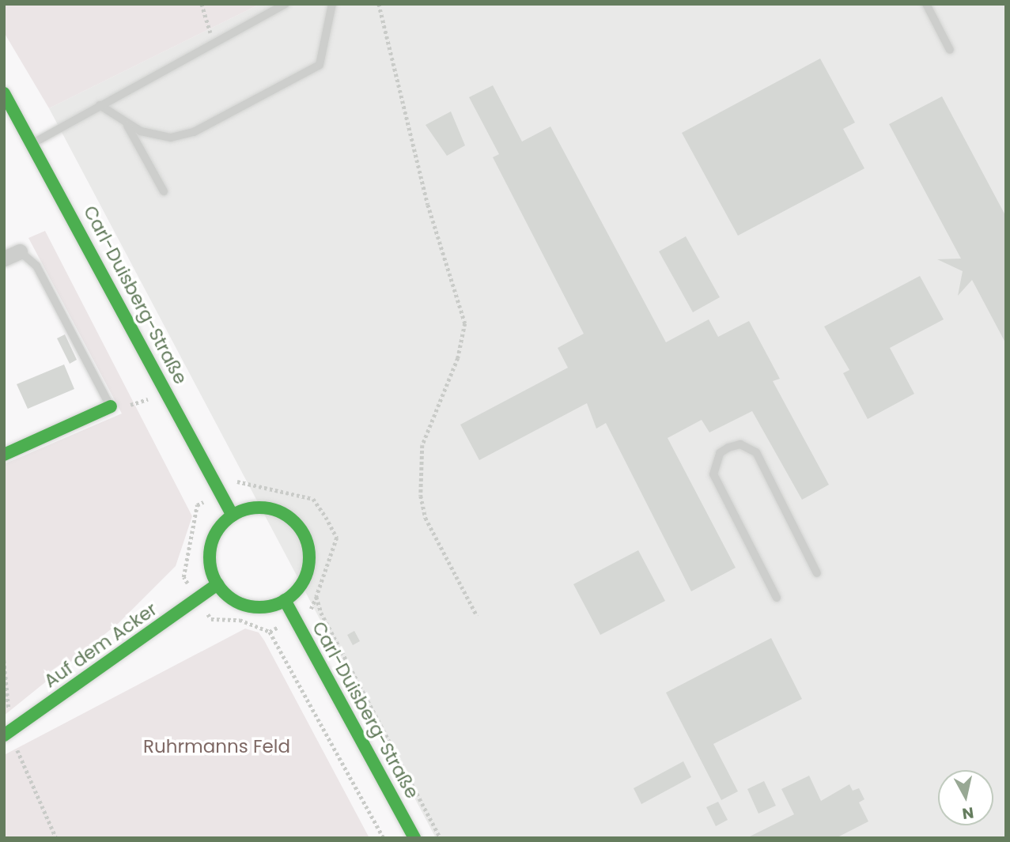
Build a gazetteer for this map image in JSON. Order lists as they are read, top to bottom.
{
  "streets": {
    "main road": ["Carl-Duisberg-Straße", "Auf dem Acker"]
  },
  "crossings": [
    ["Carl-Duisberg-Straße", "Auf dem Acker"]
  ],
  "parks": ["Ruhrmanns Feld"],
  "north": "bottom"
}
